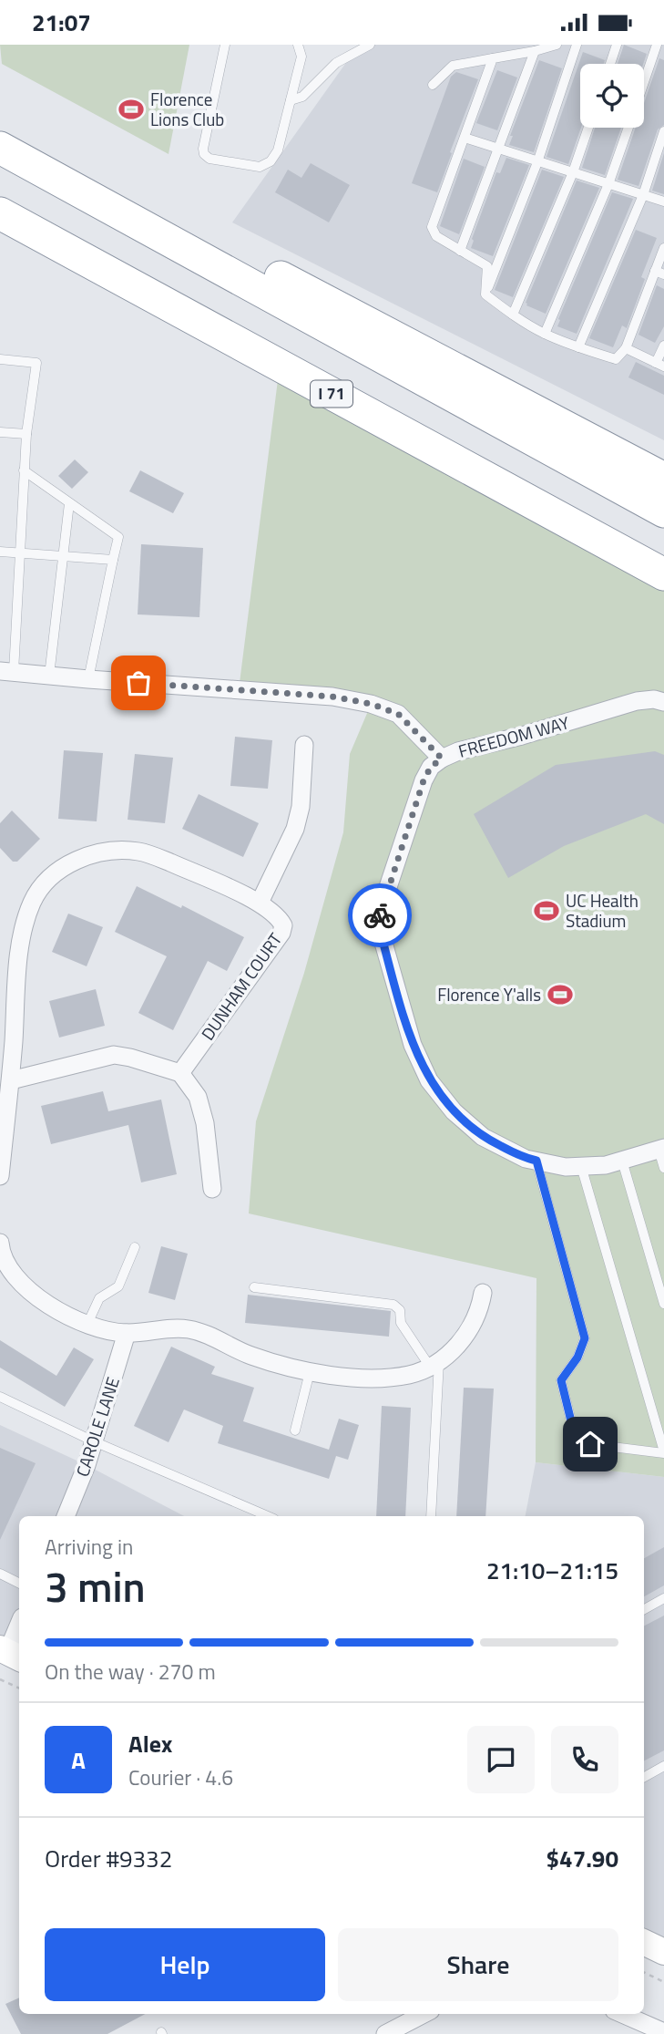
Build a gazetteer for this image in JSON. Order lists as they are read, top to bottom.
{
  "streets": {
    "highway": ["I 71"],
    "street": ["FREEDOM WAY", "DUNHAM COURT", "CAROLE LANE"]
  },
  "places": {
    "sports": ["Florence Lions Club", "UC Health Stadium", "Florence Y'alls"]
  },
  "page": {
    "status": "21:07",
    "heading": ["3 min", "Arriving in", "21:10–21:15"],
    "panel": [
      "Alex",
      "Courier · 4.6",
      "Order #9332",
      "$47.90"
    ],
    "bar": "On the way · 270 m",
    "round": "A",
    "buttons": ["Help", "Share"]
  }
}
